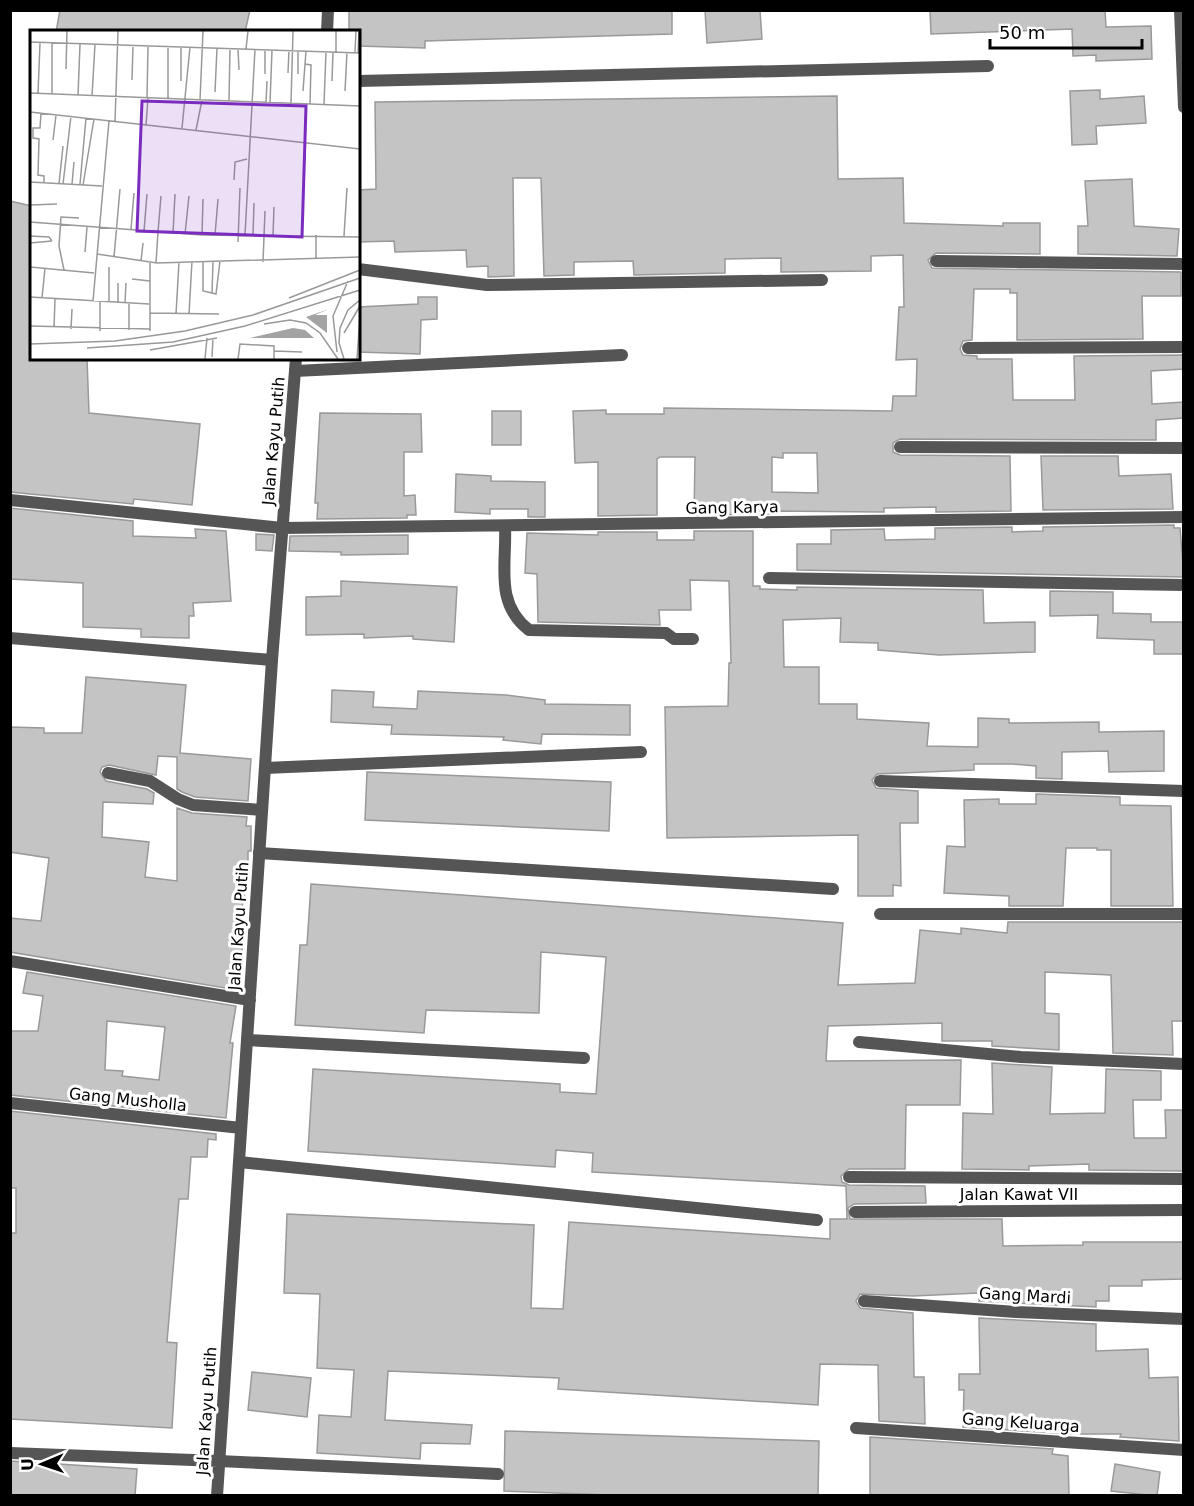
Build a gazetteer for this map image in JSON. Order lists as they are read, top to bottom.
{
  "streets": {
    "street": [
      "Jalan Kayu Putih",
      "Gang Karya",
      "Gang Musholla",
      "Jalan Kawat VII",
      "Gang Mardi",
      "Gang Keluarga"
    ]
  },
  "crossings": [
    ["Jalan Kayu Putih", "Gang Karya"],
    ["Jalan Kayu Putih", "Gang Musholla"]
  ],
  "scale_bar": "50 m",
  "north": "left"
}
